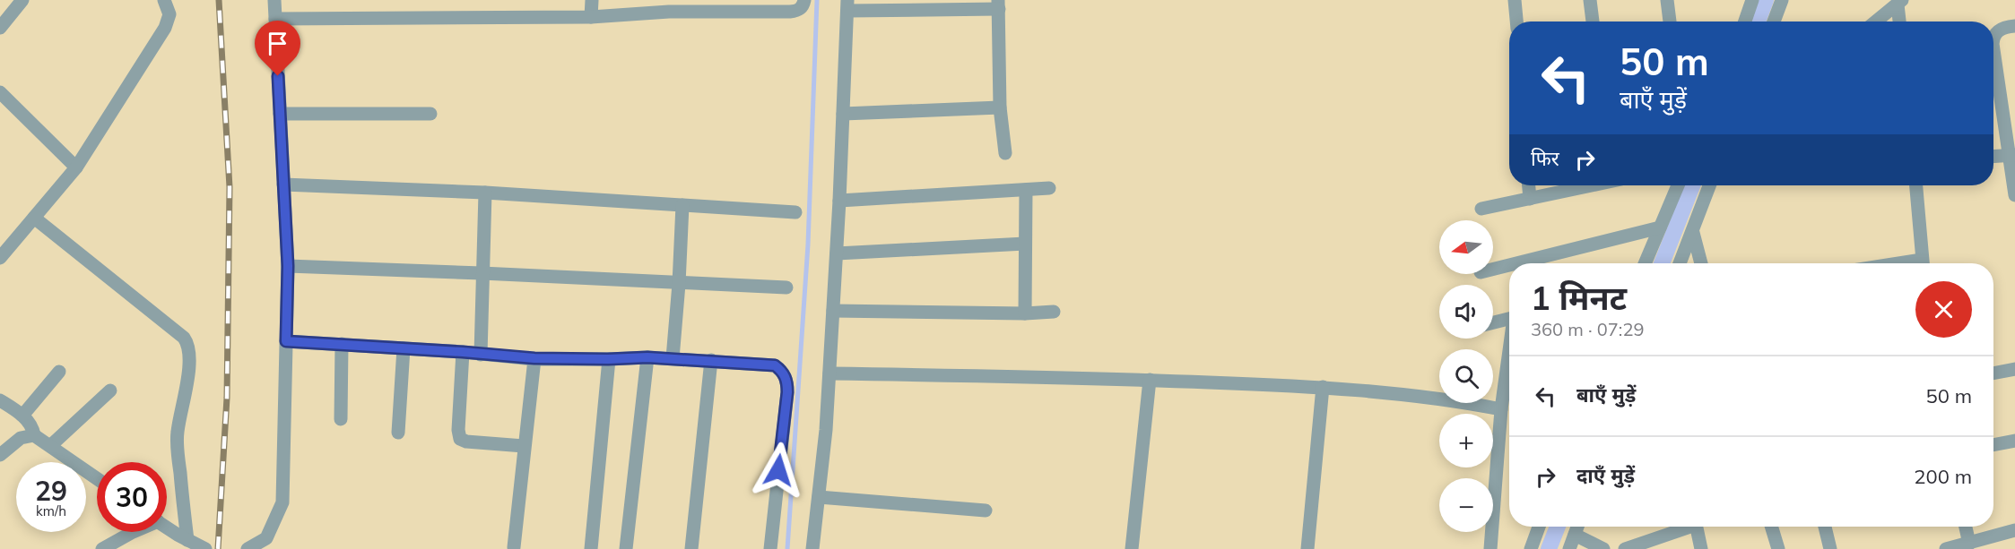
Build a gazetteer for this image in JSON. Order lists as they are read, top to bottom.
{
  "north": "left",
  "page": {
    "turn": ["50 m", "बाएँ मुड़ें"],
    "then": "फिर",
    "map_buttons": ["+", "−"],
    "heading": ["1 मिनट", "360 m · 07:29"],
    "list": [
      {
        "name": "बाएँ मुड़ें",
        "value": "50 m"
      },
      {
        "name": "दाएँ मुड़ें",
        "value": "200 m"
      }
    ],
    "speed": "29 km/h",
    "limit": "30"
  }
}
